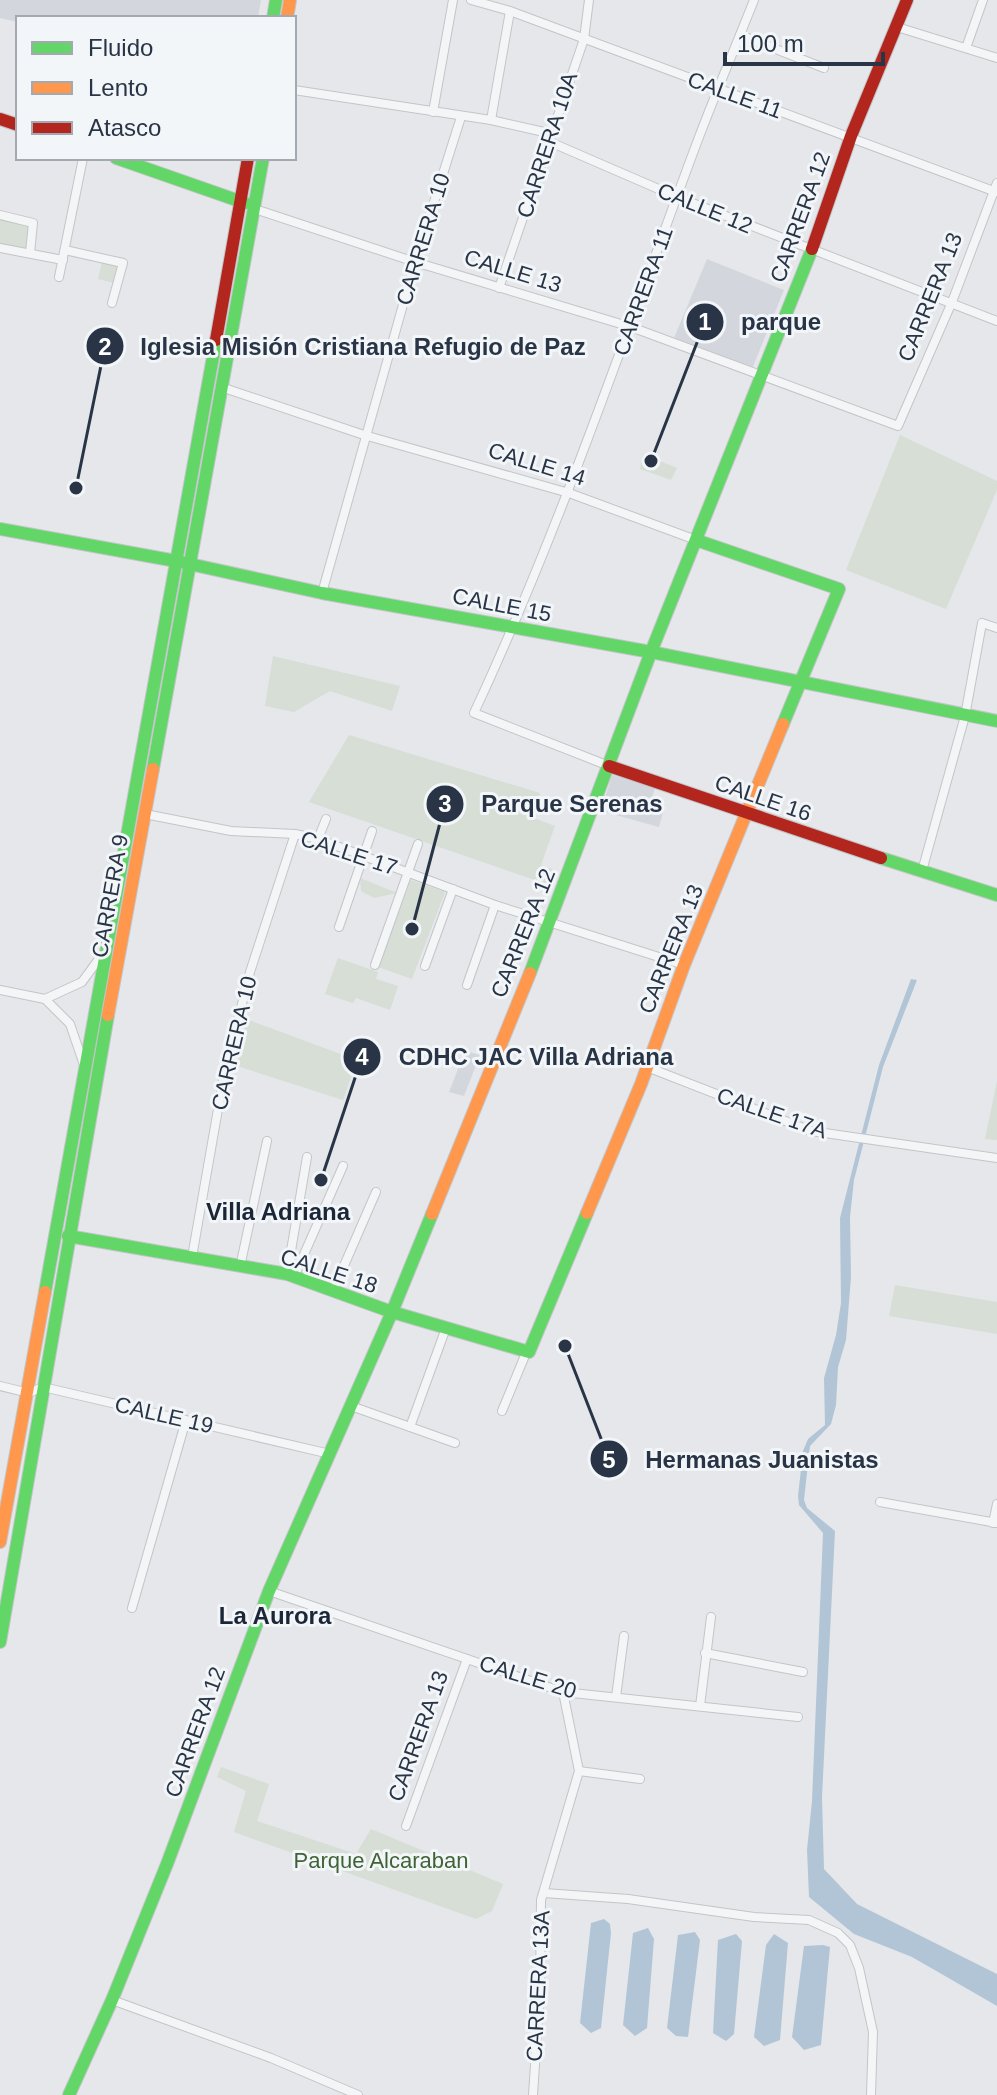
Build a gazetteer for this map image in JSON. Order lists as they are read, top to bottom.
{
  "streets": {
    "main road": [
      "CARRERA 12",
      "CALLE 13",
      "CARRERA 13",
      "CALLE 14",
      "CALLE 15",
      "CALLE 16",
      "CARRERA 9",
      "CALLE 18"
    ],
    "street": [
      "CALLE 11",
      "CARRERA 10A",
      "CALLE 12",
      "CARRERA 10",
      "CARRERA 11",
      "CALLE 17",
      "CALLE 17A",
      "CALLE 19",
      "CALLE 20",
      "CARRERA 13A"
    ]
  },
  "crossings": [
    ["CALLE 11", "CARRERA 10A"],
    ["CALLE 11", "CARRERA 12"],
    ["CALLE 11", "CARRERA 11"],
    ["CALLE 11", "CARRERA 13"],
    ["CARRERA 10A", "CALLE 12"],
    ["CARRERA 10A", "CALLE 13"],
    ["CALLE 12", "CARRERA 12"],
    ["CALLE 12", "CARRERA 10"],
    ["CALLE 12", "CARRERA 11"],
    ["CALLE 12", "CARRERA 13"],
    ["CARRERA 12", "CALLE 13"],
    ["CARRERA 12", "CALLE 14"],
    ["CARRERA 12", "CALLE 15"],
    ["CARRERA 12", "CALLE 16"],
    ["CARRERA 12", "CALLE 17"],
    ["CARRERA 12", "CALLE 18"],
    ["CARRERA 12", "CALLE 19"],
    ["CARRERA 12", "CALLE 20"],
    ["CARRERA 10", "CALLE 13"],
    ["CARRERA 10", "CALLE 14"],
    ["CARRERA 10", "CALLE 15"],
    ["CARRERA 10", "CALLE 17"],
    ["CARRERA 10", "CALLE 18"],
    ["CALLE 13", "CARRERA 11"],
    ["CALLE 13", "CARRERA 13"],
    ["CALLE 13", "CARRERA 9"],
    ["CARRERA 11", "CALLE 14"],
    ["CARRERA 11", "CALLE 15"],
    ["CARRERA 11", "CALLE 16"],
    ["CARRERA 13", "CALLE 14"],
    ["CARRERA 13", "CALLE 15"],
    ["CARRERA 13", "CALLE 16"],
    ["CARRERA 13", "CALLE 17"],
    ["CARRERA 13", "CALLE 17A"],
    ["CARRERA 13", "CALLE 18"],
    ["CARRERA 13", "CALLE 20"],
    ["CALLE 14", "CARRERA 9"],
    ["CALLE 15", "CARRERA 9"],
    ["CALLE 17", "CARRERA 9"],
    ["CARRERA 9", "CALLE 18"],
    ["CARRERA 9", "CALLE 19"],
    ["CALLE 20", "CARRERA 13A"]
  ],
  "districts": ["Villa Adriana", "La Aurora"],
  "parks": ["Parque Alcaraban"],
  "places": [
    "parque",
    "Iglesia Misión Cristiana Refugio de Paz",
    "Parque Serenas",
    "CDHC JAC Villa Adriana",
    "Hermanas Juanistas"
  ],
  "legend": ["Fluido", "Lento", "Atasco"],
  "scale_bar": "100 m"
}
